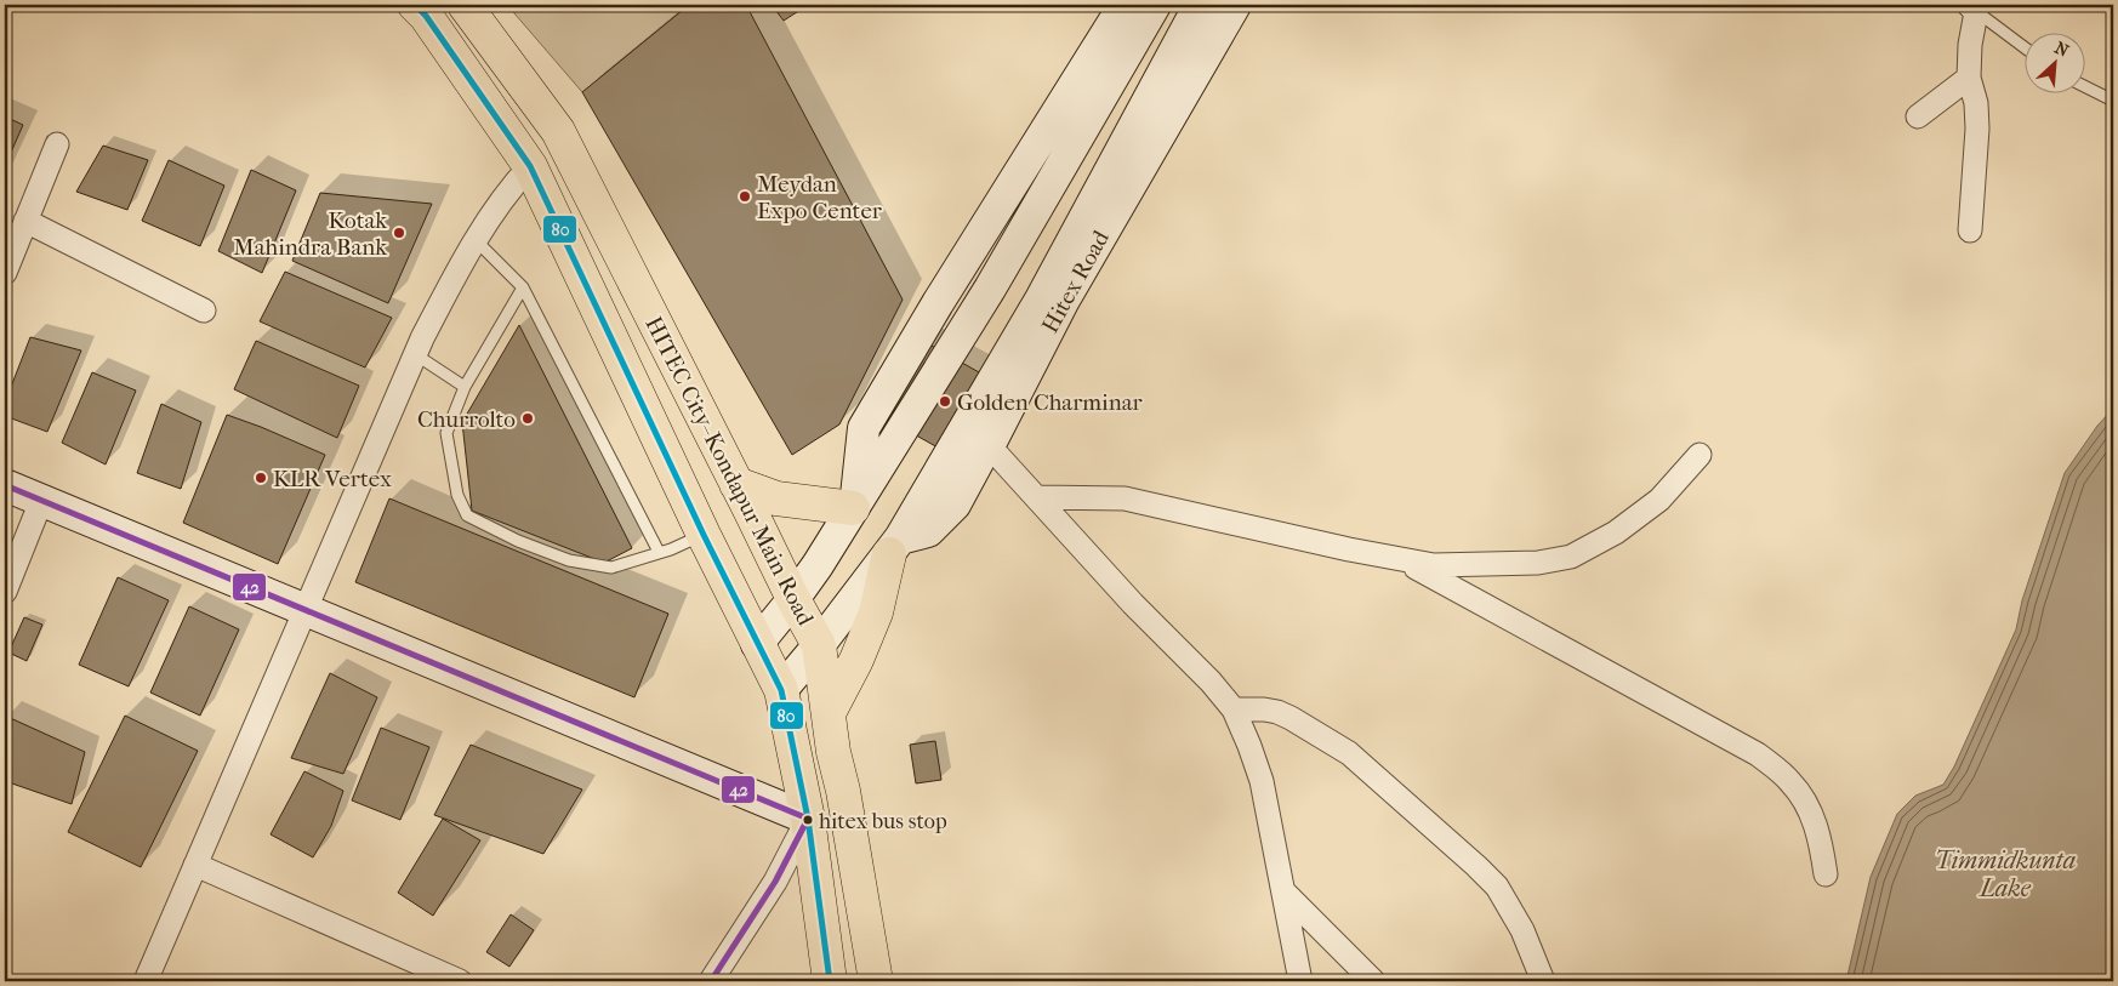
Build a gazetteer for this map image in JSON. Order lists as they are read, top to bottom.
{
  "streets": {
    "main road": ["HITEC City–Kondapur Main Road"],
    "street": ["Hitex Road"]
  },
  "crossings": [
    ["Hitex Road", "HITEC City–Kondapur Main Road"]
  ],
  "water": ["Timmidkunta Lake"],
  "places": [
    "Meydan Expo Center",
    "Kotak Mahindra Bank",
    "Golden Charminar",
    "Churrolto",
    "KLR Vertex",
    "hitex bus stop"
  ],
  "lines": ["transit line 80", "transit line 42"],
  "north": "top right"
}
